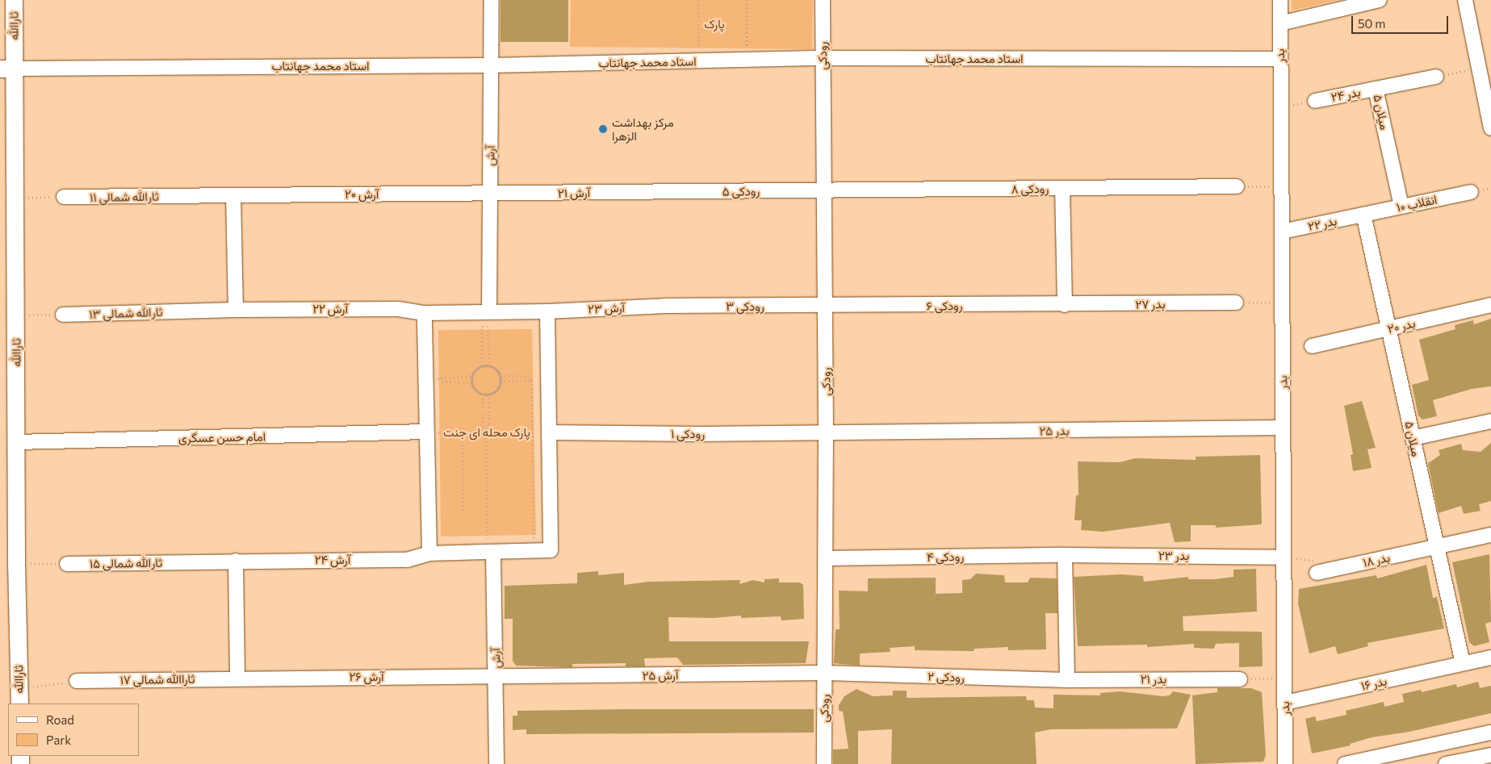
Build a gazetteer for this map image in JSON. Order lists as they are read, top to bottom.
{
  "streets": {
    "main road": ["ثاراالله"],
    "street": [
      "رودکی",
      "بدر",
      "استاد محمد جهانتاب",
      "بدر ۲۴",
      "میلان ۵",
      "آرش",
      "رودکی ۸",
      "رودکی ۵",
      "آرش ۲۱",
      "آرش ۲۰",
      "ثارالله شمالی ۱۱",
      "انقلاب ۱۰",
      "بدر ۲۲",
      "بدر ۲۷",
      "رودکی ۶",
      "رودکی ۳",
      "آرش ۲۳",
      "آرش ۲۲",
      "ثارالله شمالی ۱۳",
      "بدر ۲۰",
      "بدر ۲۵",
      "رودکی ۱",
      "امام حسن عسگری",
      "بدر ۲۳",
      "رودکی ۴",
      "آرش ۲۴",
      "بدر ۱‍۸",
      "ثارالله شمالی ۱۵",
      "آرش ۲۵",
      "آرش ۲۶",
      "رودکی ۲",
      "ثاراالله شمالی ۱۷",
      "بدر ۲۱",
      "بدر ۱۶"
    ]
  },
  "crossings": [
    ["ثاراالله", "استاد محمد جهانتاب"],
    ["ثاراالله", "امام حسن عسگری"],
    ["رودکی", "استاد محمد جهانتاب"],
    ["رودکی", "رودکی ۸"],
    ["رودکی", "رودکی ۵"],
    ["رودکی", "رودکی ۶"],
    ["رودکی", "رودکی ۳"],
    ["رودکی", "بدر ۲۵"],
    ["رودکی", "رودکی ۱"],
    ["رودکی", "رودکی ۴"],
    ["رودکی", "آرش ۲۵"],
    ["رودکی", "رودکی ۲"],
    ["بدر", "استاد محمد جهانتاب"],
    ["بدر", "بدر ۲۲"],
    ["بدر", "بدر ۲۵"],
    ["بدر", "بدر ۲۳"],
    ["بدر", "بدر ۱۶"],
    ["استاد محمد جهانتاب", "آرش"],
    ["بدر ۲۴", "میلان ۵"],
    ["میلان ۵", "انقلاب ۱۰"],
    ["میلان ۵", "بدر ۲۲"],
    ["میلان ۵", "بدر ۲۰"],
    ["میلان ۵", "بدر ۱‍۸"],
    ["میلان ۵", "بدر ۱۶"],
    ["آرش", "آرش ۲۱"],
    ["آرش", "آرش ۲۰"],
    ["آرش", "آرش ۲۳"],
    ["آرش", "آرش ۲۲"],
    ["آرش", "آرش ۲۴"],
    ["آرش", "آرش ۲۵"],
    ["آرش", "آرش ۲۶"],
    ["رودکی ۸", "رودکی ۵"],
    ["رودکی ۵", "آرش ۲۱"],
    ["آرش ۲۱", "آرش ۲۰"],
    ["آرش ۲۰", "ثارالله شمالی ۱۱"],
    ["انقلاب ۱۰", "بدر ۲۲"],
    ["بدر ۲۷", "رودکی ۶"],
    ["رودکی ۶", "رودکی ۳"],
    ["رودکی ۳", "آرش ۲۳"],
    ["آرش ۲۳", "آرش ۲۲"],
    ["آرش ۲۲", "ثارالله شمالی ۱۳"],
    ["بدر ۲۵", "رودکی ۱"],
    ["رودکی ۱", "آرش ۲۴"],
    ["بدر ۲۳", "رودکی ۴"],
    ["آرش ۲۴", "ثارالله شمالی ۱۵"],
    ["آرش ۲۵", "آرش ۲۶"],
    ["آرش ۲۵", "رودکی ۲"],
    ["آرش ۲۶", "ثاراالله شمالی ۱۷"],
    ["رودکی ۲", "بدر ۲۱"]
  ],
  "parks": ["پارک", "پارک محله ای جنت"],
  "places": ["مرکز بهداشت الزهرا"],
  "legend": ["Road", "Park"],
  "scale_bar": "50 m"
}
